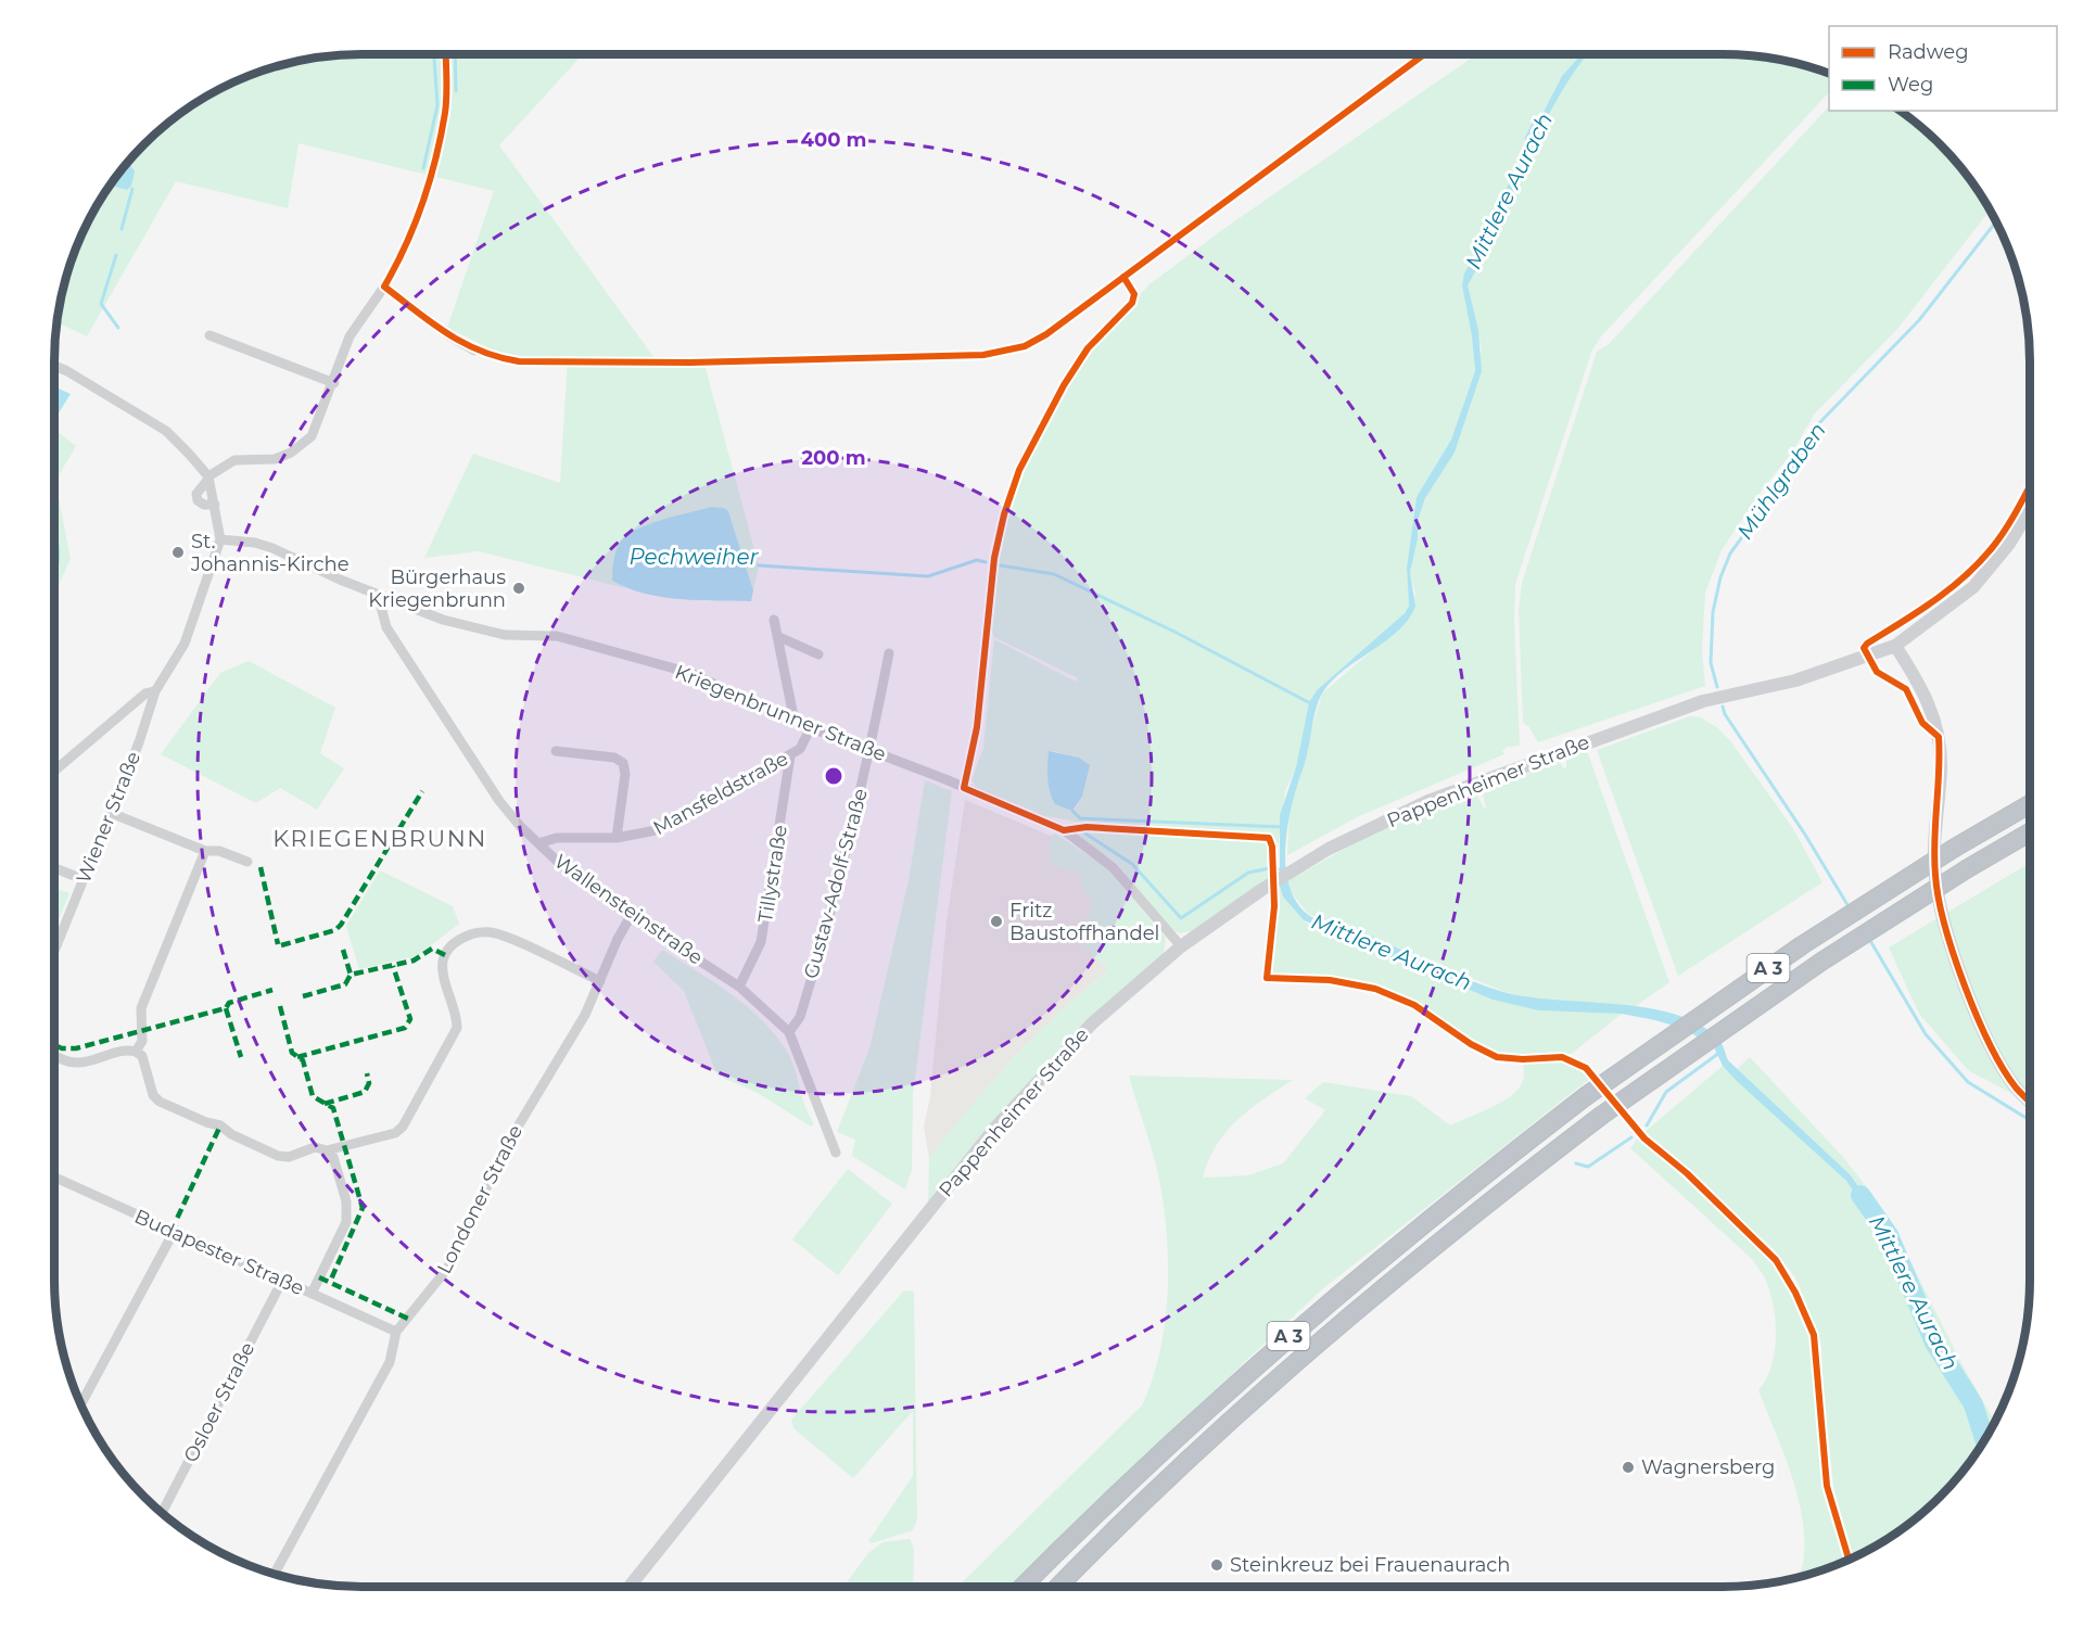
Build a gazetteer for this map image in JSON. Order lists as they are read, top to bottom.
{
  "streets": {
    "highway": ["A 3"],
    "street": [
      "Kriegenbrunner Straße",
      "Pappenheimer Straße",
      "Mansfeldstraße",
      "Wiener Straße",
      "Tillystraße",
      "Gustav-Adolf-Straße",
      "Wallensteinstraße",
      "Londoner Straße",
      "Budapester Straße",
      "Osloer Straße"
    ]
  },
  "crossings": [
    ["Kriegenbrunner Straße", "Pappenheimer Straße"],
    ["Kriegenbrunner Straße", "Mansfeldstraße"],
    ["Kriegenbrunner Straße", "Gustav-Adolf-Straße"],
    ["Kriegenbrunner Straße", "Wallensteinstraße"],
    ["Mansfeldstraße", "Tillystraße"],
    ["Mansfeldstraße", "Wallensteinstraße"],
    ["Tillystraße", "Wallensteinstraße"],
    ["Gustav-Adolf-Straße", "Wallensteinstraße"],
    ["Wallensteinstraße", "Londoner Straße"],
    ["Londoner Straße", "Budapester Straße"],
    ["Budapester Straße", "Osloer Straße"]
  ],
  "districts": ["KRIEGENBRUNN"],
  "water": ["Mittlere Aurach", "Mühlgraben", "Pechweiher"],
  "places": [
    "St. Johannis-Kirche",
    "Bürgerhaus Kriegenbrunn",
    "Fritz Baustoffhandel",
    "Wagnersberg",
    "Steinkreuz bei Frauenaurach"
  ],
  "legend": ["Radweg", "Weg"],
  "rings": ["400 m", "200 m"]
}
